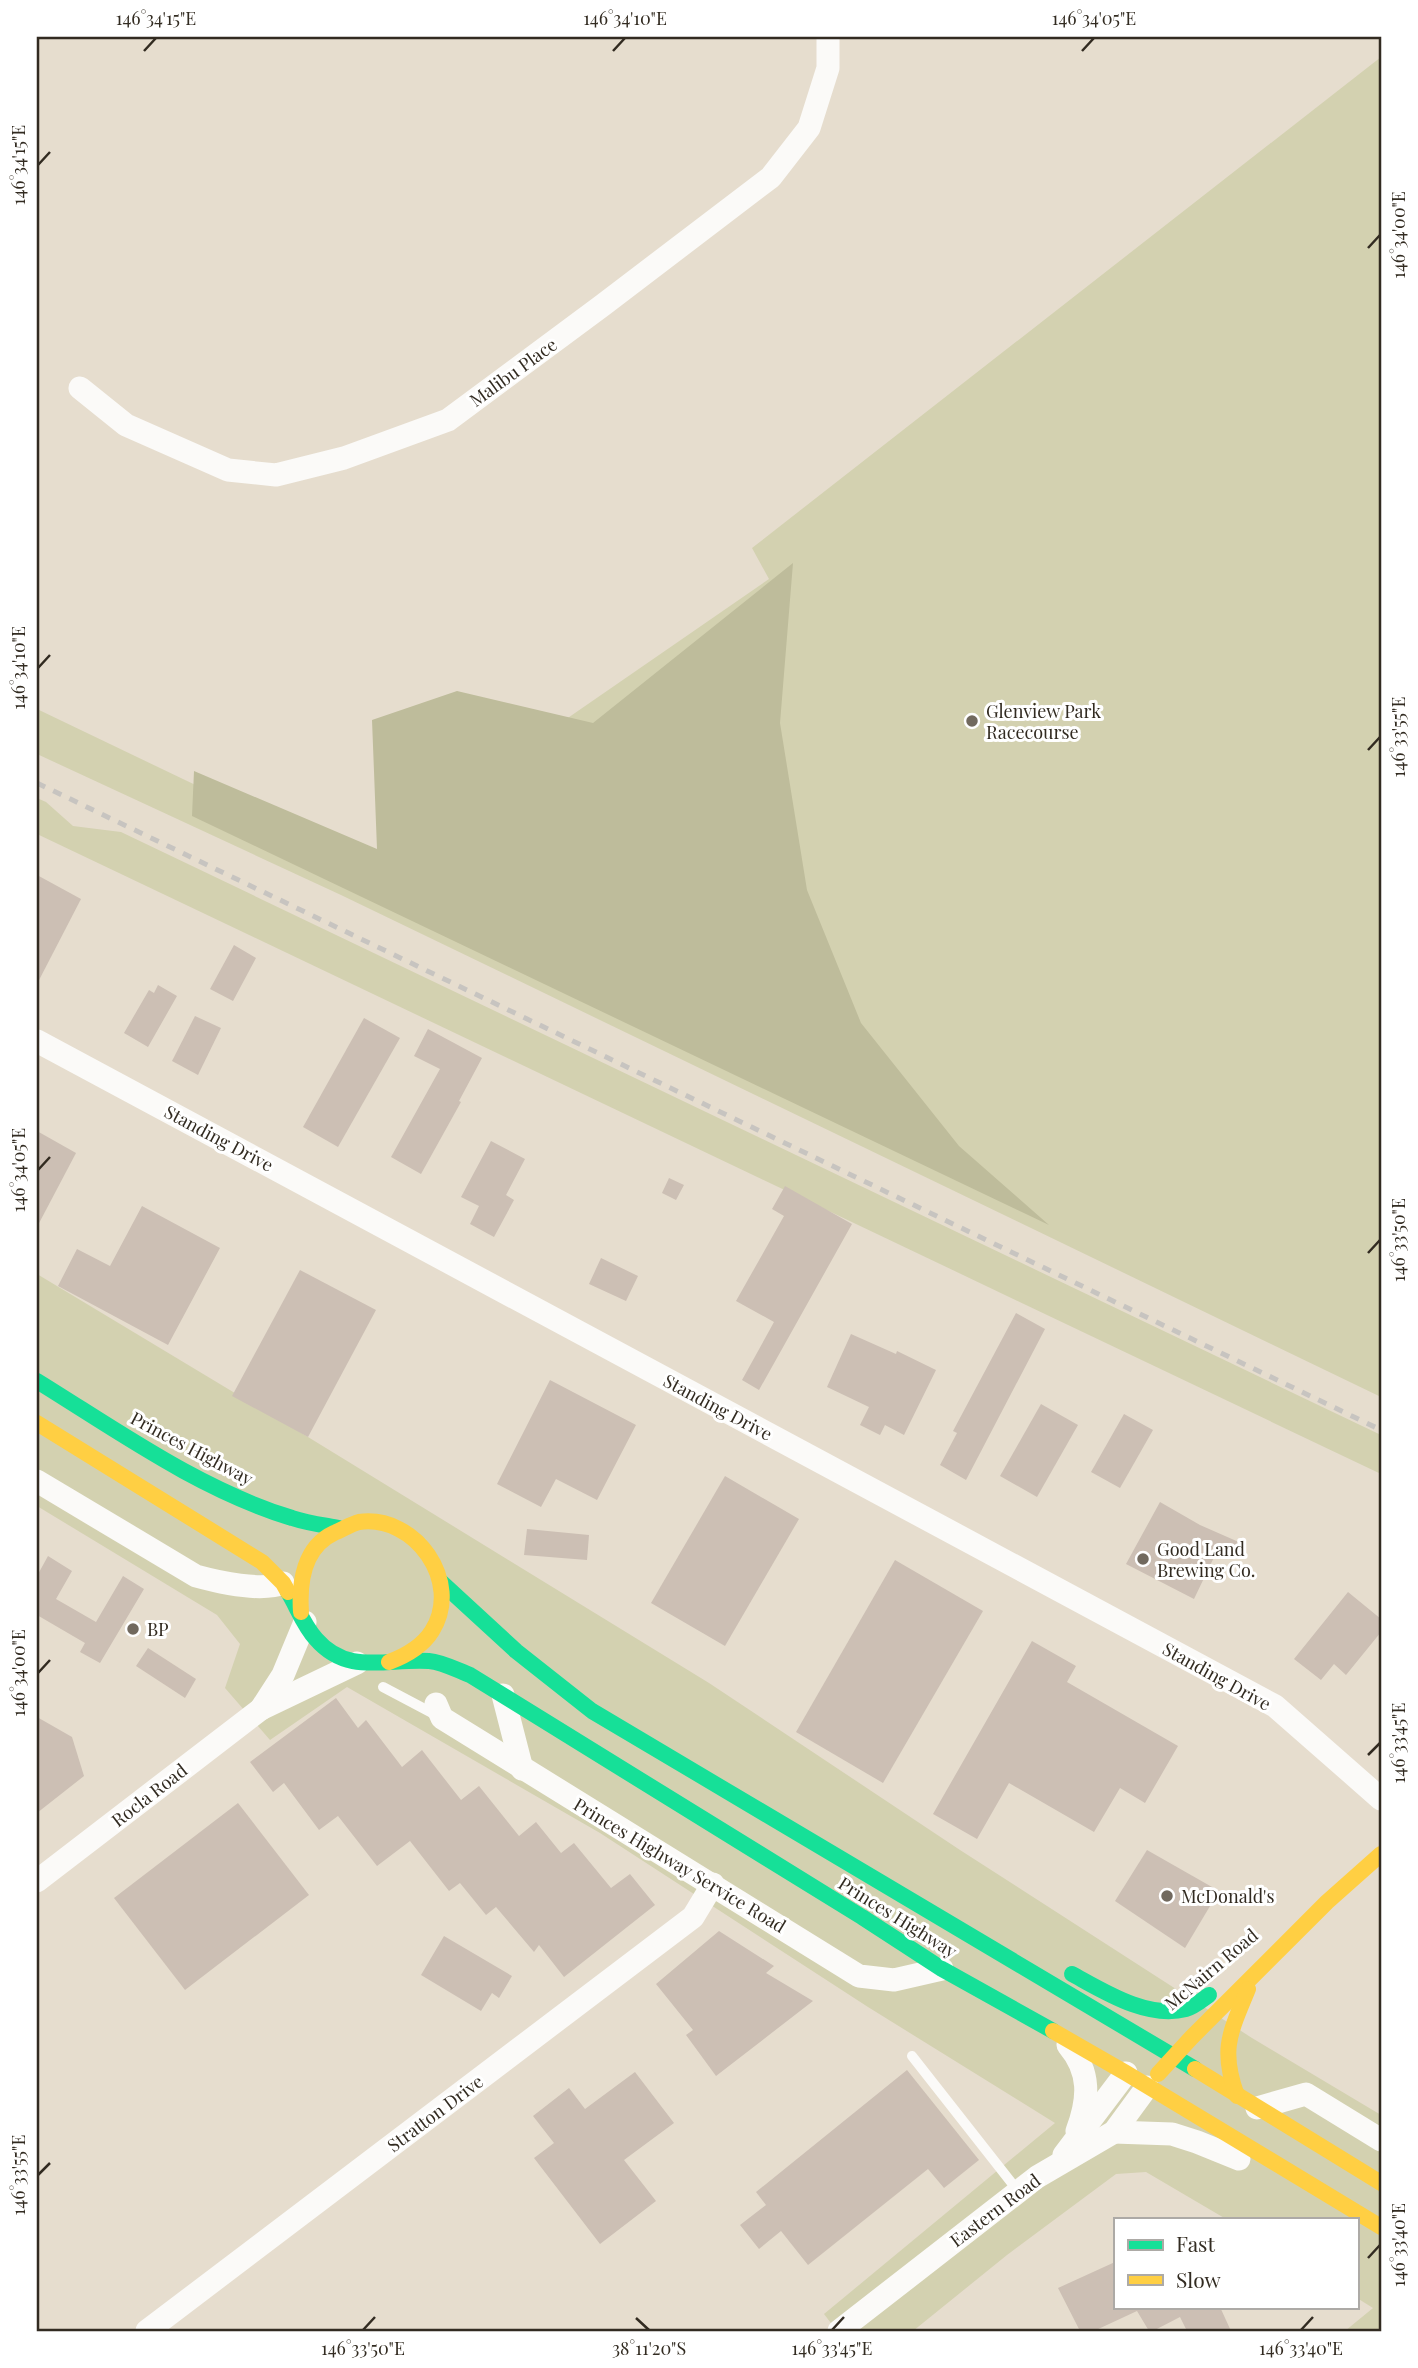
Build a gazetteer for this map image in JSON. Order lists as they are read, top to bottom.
{
  "streets": {
    "main road": ["Princes Highway", "McNairn Road"],
    "street": [
      "Malibu Place",
      "Standing Drive",
      "Rocla Road",
      "Princes Highway Service Road",
      "Stratton Drive",
      "Eastern Road"
    ]
  },
  "crossings": [
    ["Princes Highway", "Rocla Road"],
    ["Princes Highway", "Princes Highway Service Road"],
    ["Princes Highway", "McNairn Road"],
    ["Princes Highway", "Eastern Road"],
    ["Princes Highway Service Road", "Stratton Drive"],
    ["McNairn Road", "Eastern Road"]
  ],
  "places": [
    "Glenview Park Racecourse",
    "Good Land Brewing Co.",
    "BP",
    "McDonald's"
  ],
  "legend": ["Fast", "Slow"],
  "coordinates": [
    "146°34'15\"E",
    "146°34'10\"E",
    "146°34'05\"E",
    "146°34'00\"E",
    "146°33'55\"E",
    "146°33'50\"E",
    "146°33'45\"E",
    "146°33'40\"E",
    "38°11'20\"S"
  ]
}
